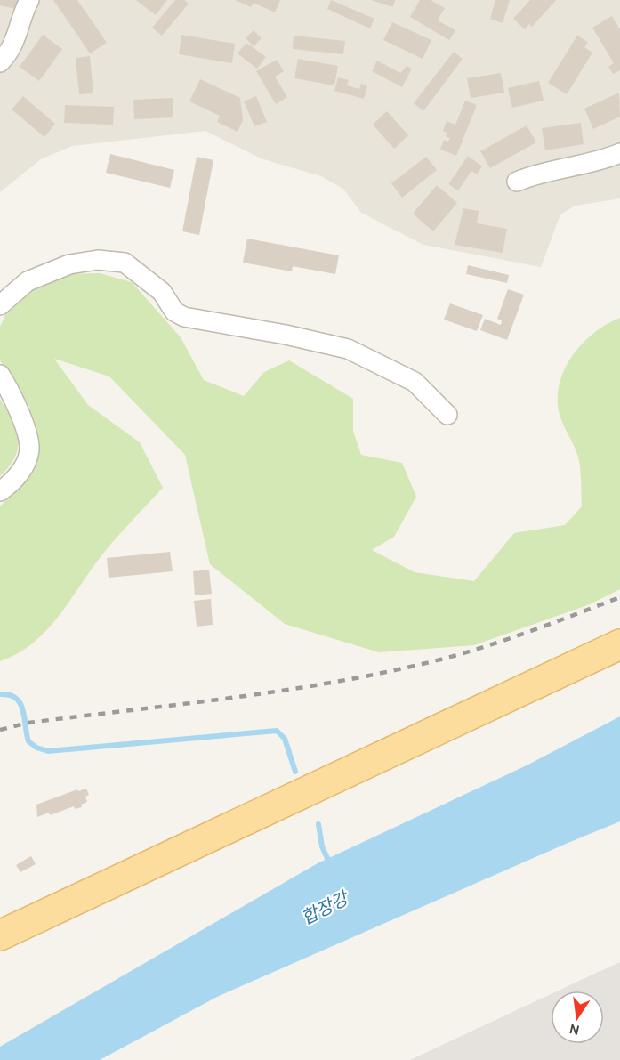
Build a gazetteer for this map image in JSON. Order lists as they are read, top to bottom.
{
  "water": ["합장강"],
  "north": "bottom"
}
